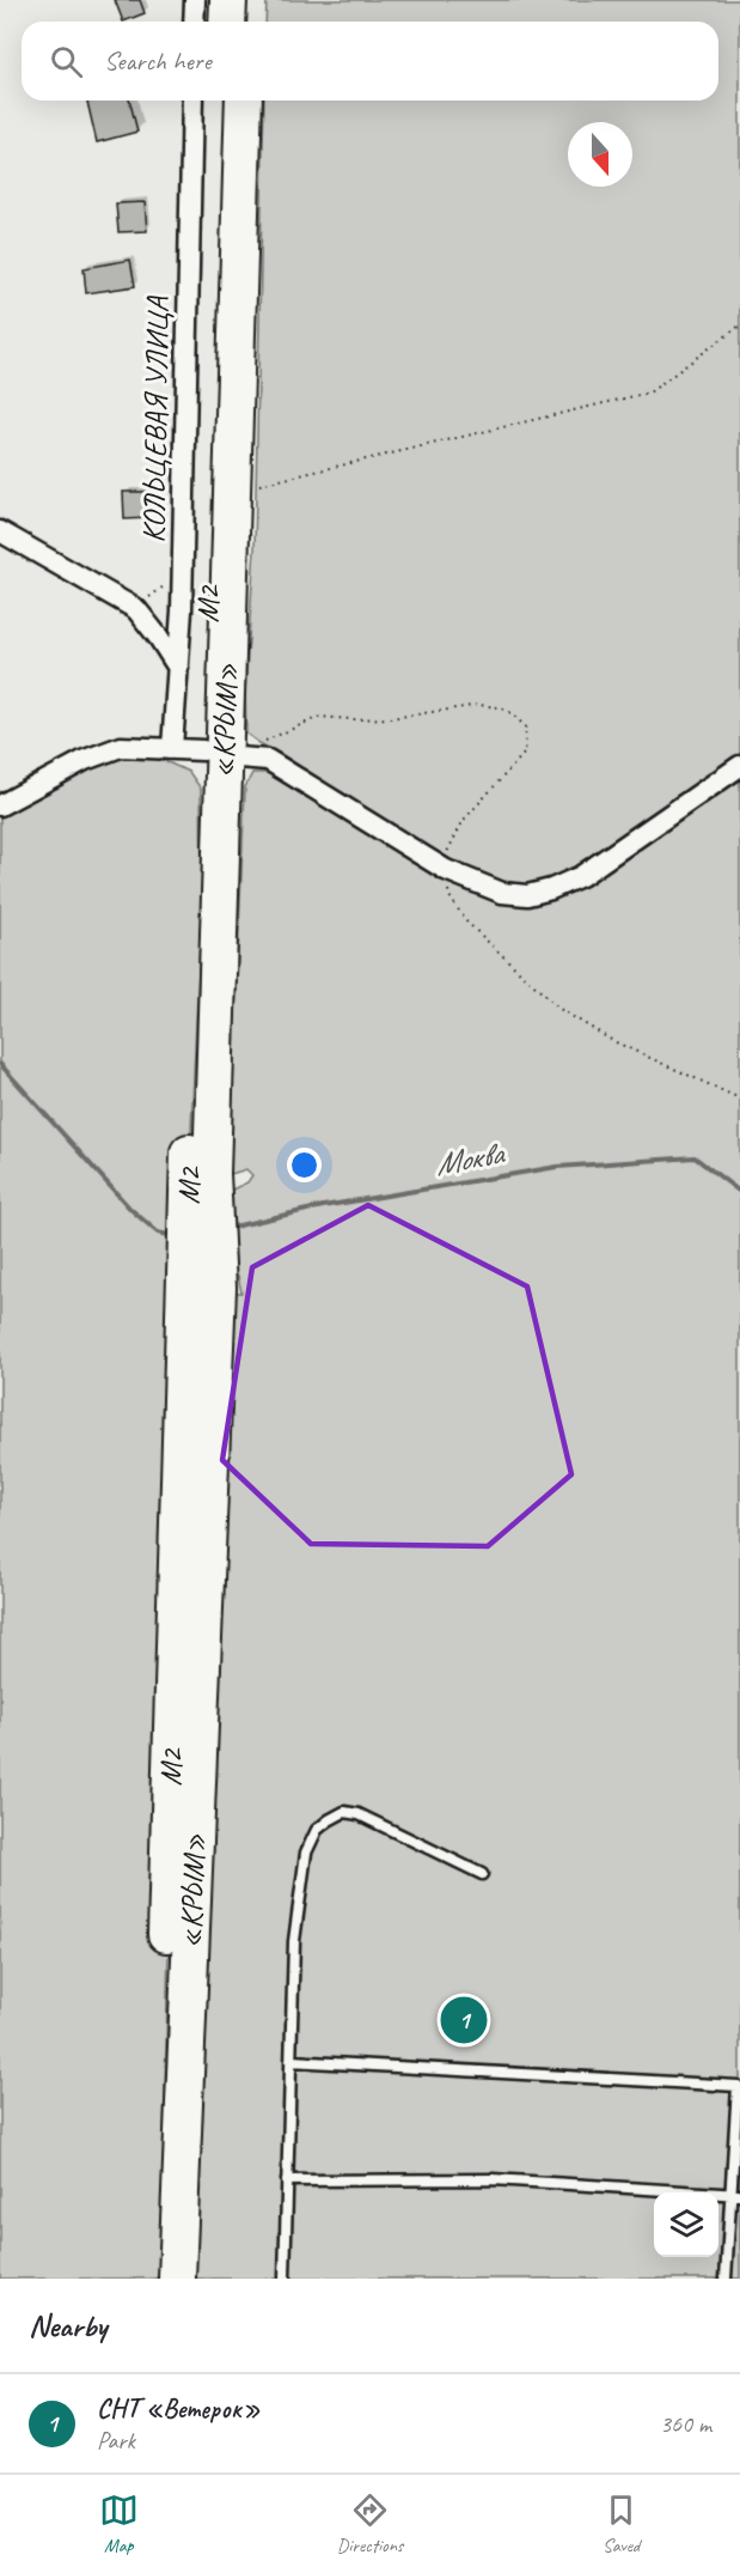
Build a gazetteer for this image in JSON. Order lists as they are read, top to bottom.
{
  "streets": {
    "highway": ["М2", "«КРЫМ»"],
    "street": ["КОЛЬЦЕВАЯ УЛИЦА"]
  },
  "crossings": [
    ["КОЛЬЦЕВАЯ УЛИЦА", "М2"]
  ],
  "water": ["Моква"],
  "north": "bottom",
  "page": {
    "search": "Search here",
    "pins": "1",
    "heading": "Nearby",
    "list": [
      {
        "mark": "1",
        "name": "СНТ «Ветерок»",
        "note": "Park",
        "value": "360 m"
      }
    ],
    "nav": ["Map", "Directions", "Saved"]
  }
}
